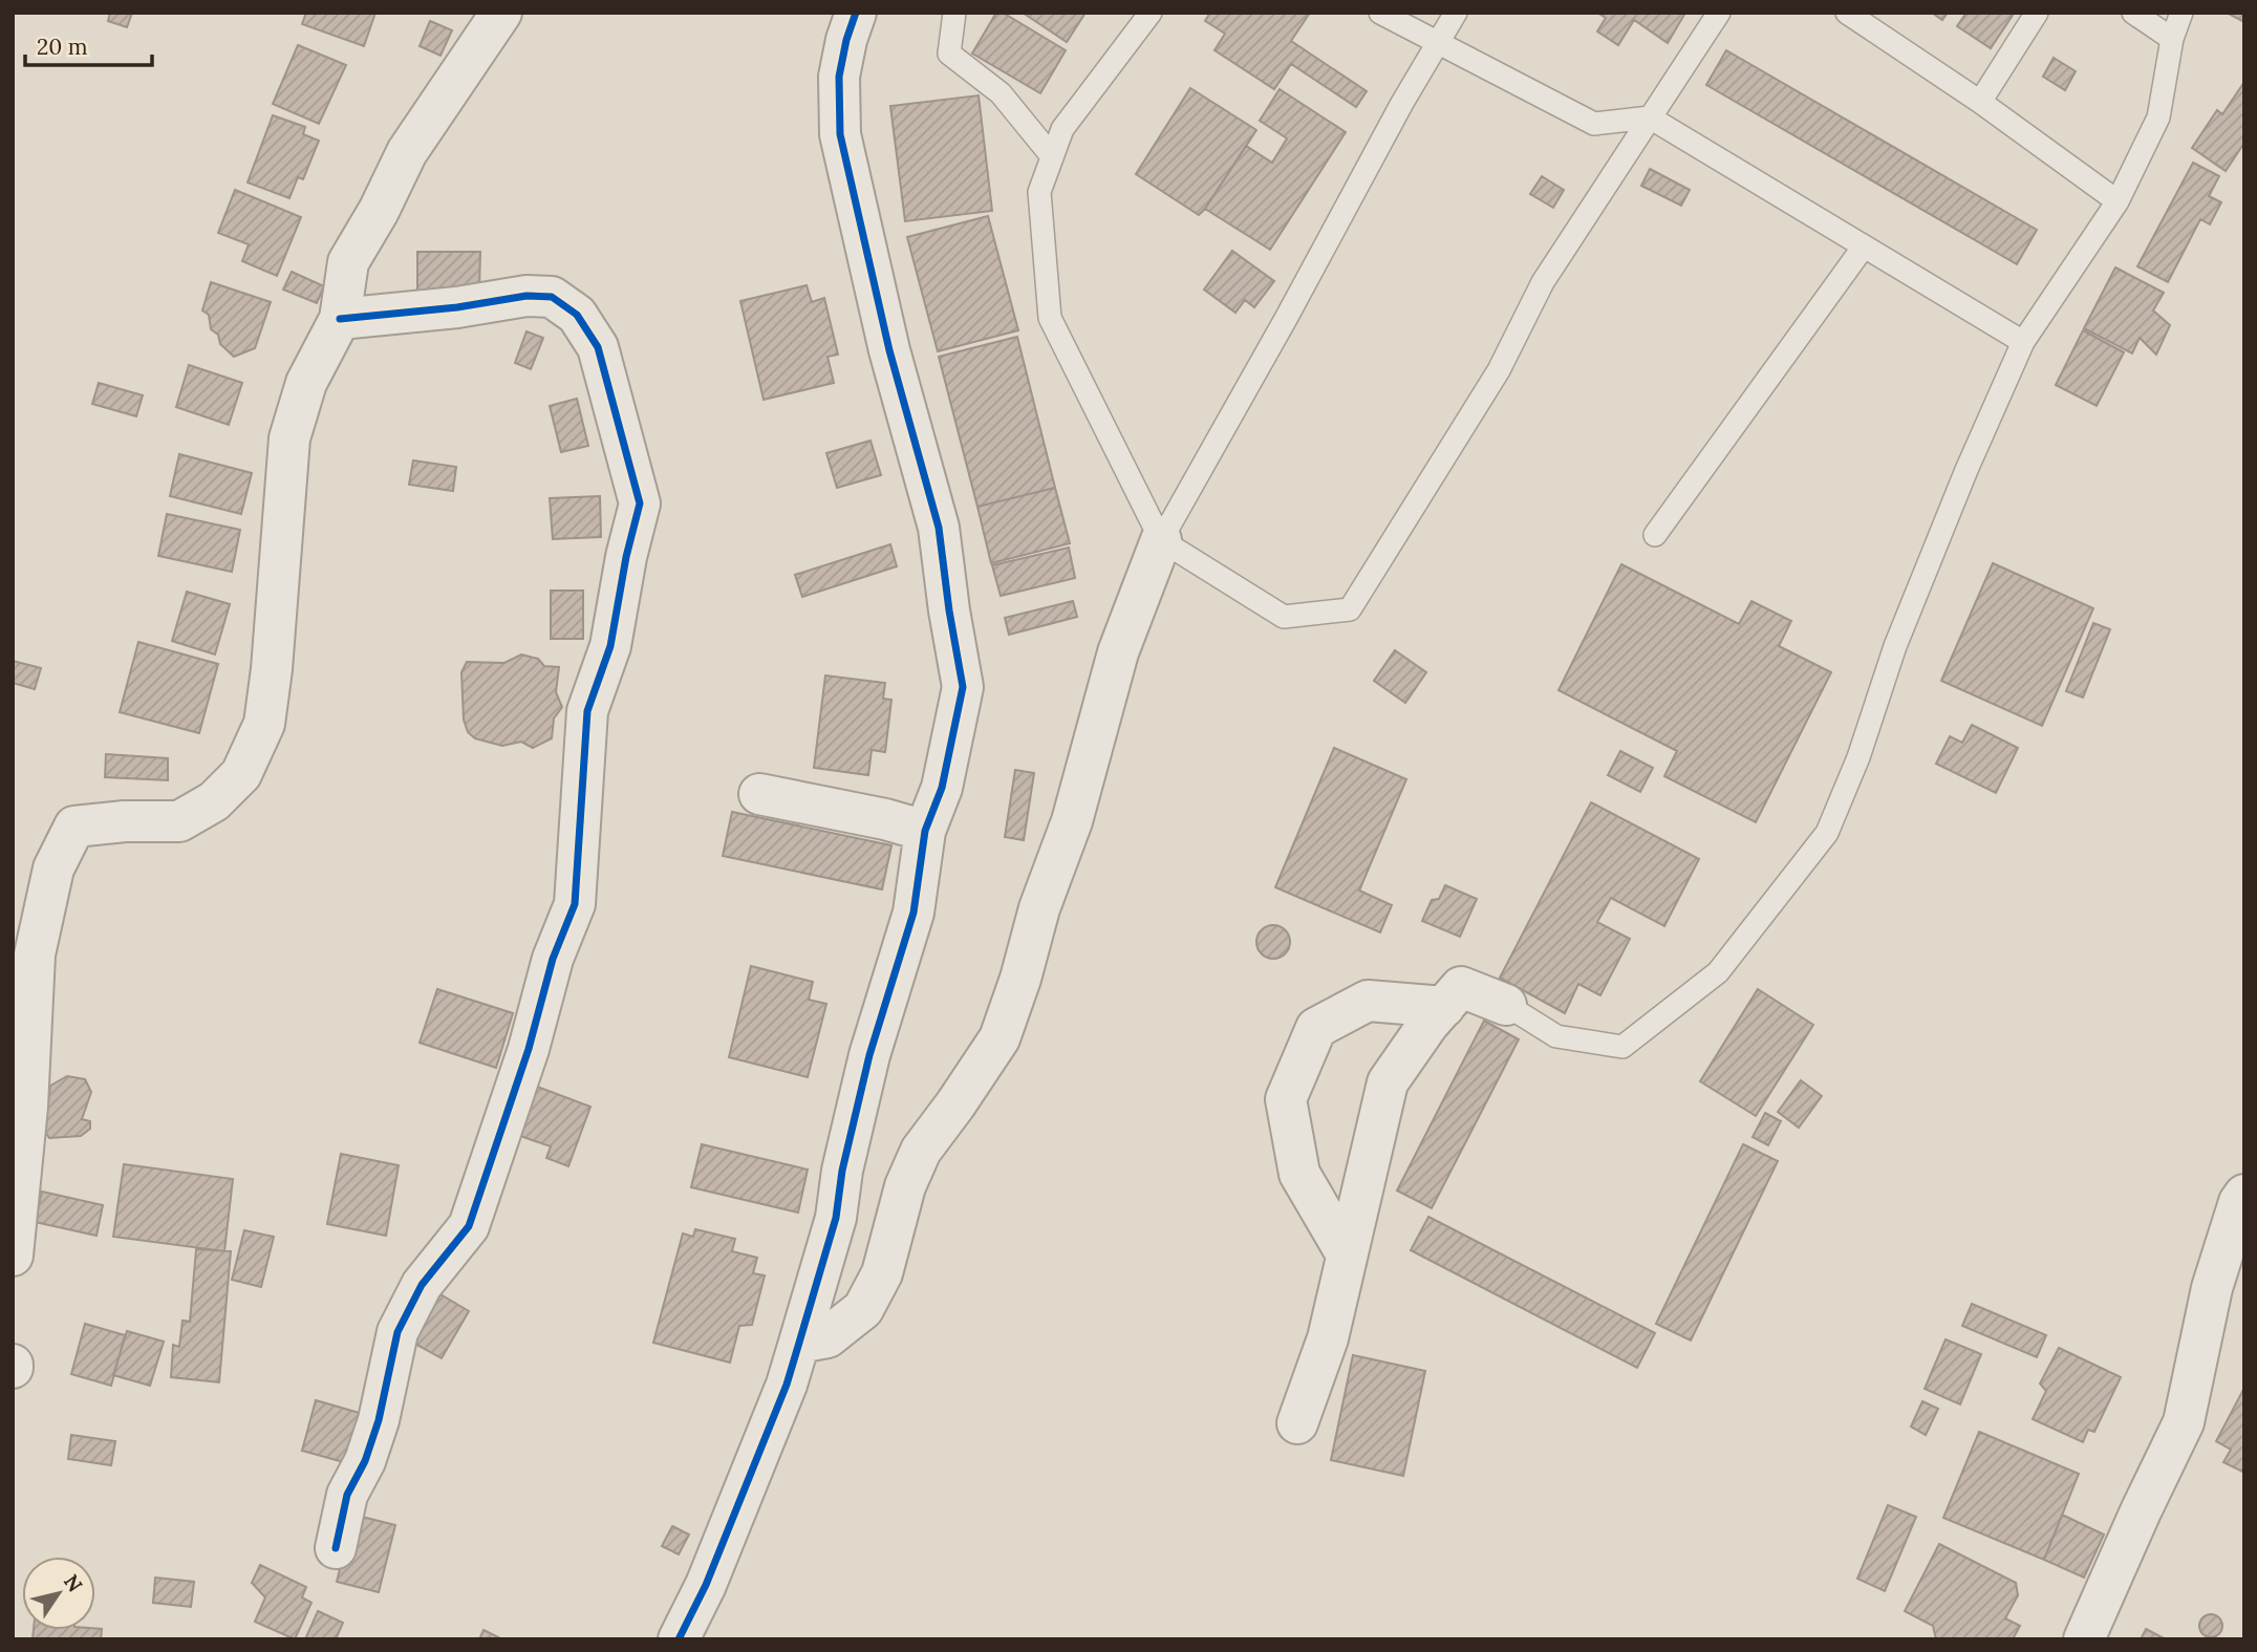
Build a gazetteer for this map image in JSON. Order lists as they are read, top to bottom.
{
  "scale_bar": "20 m",
  "north": "top right"
}
